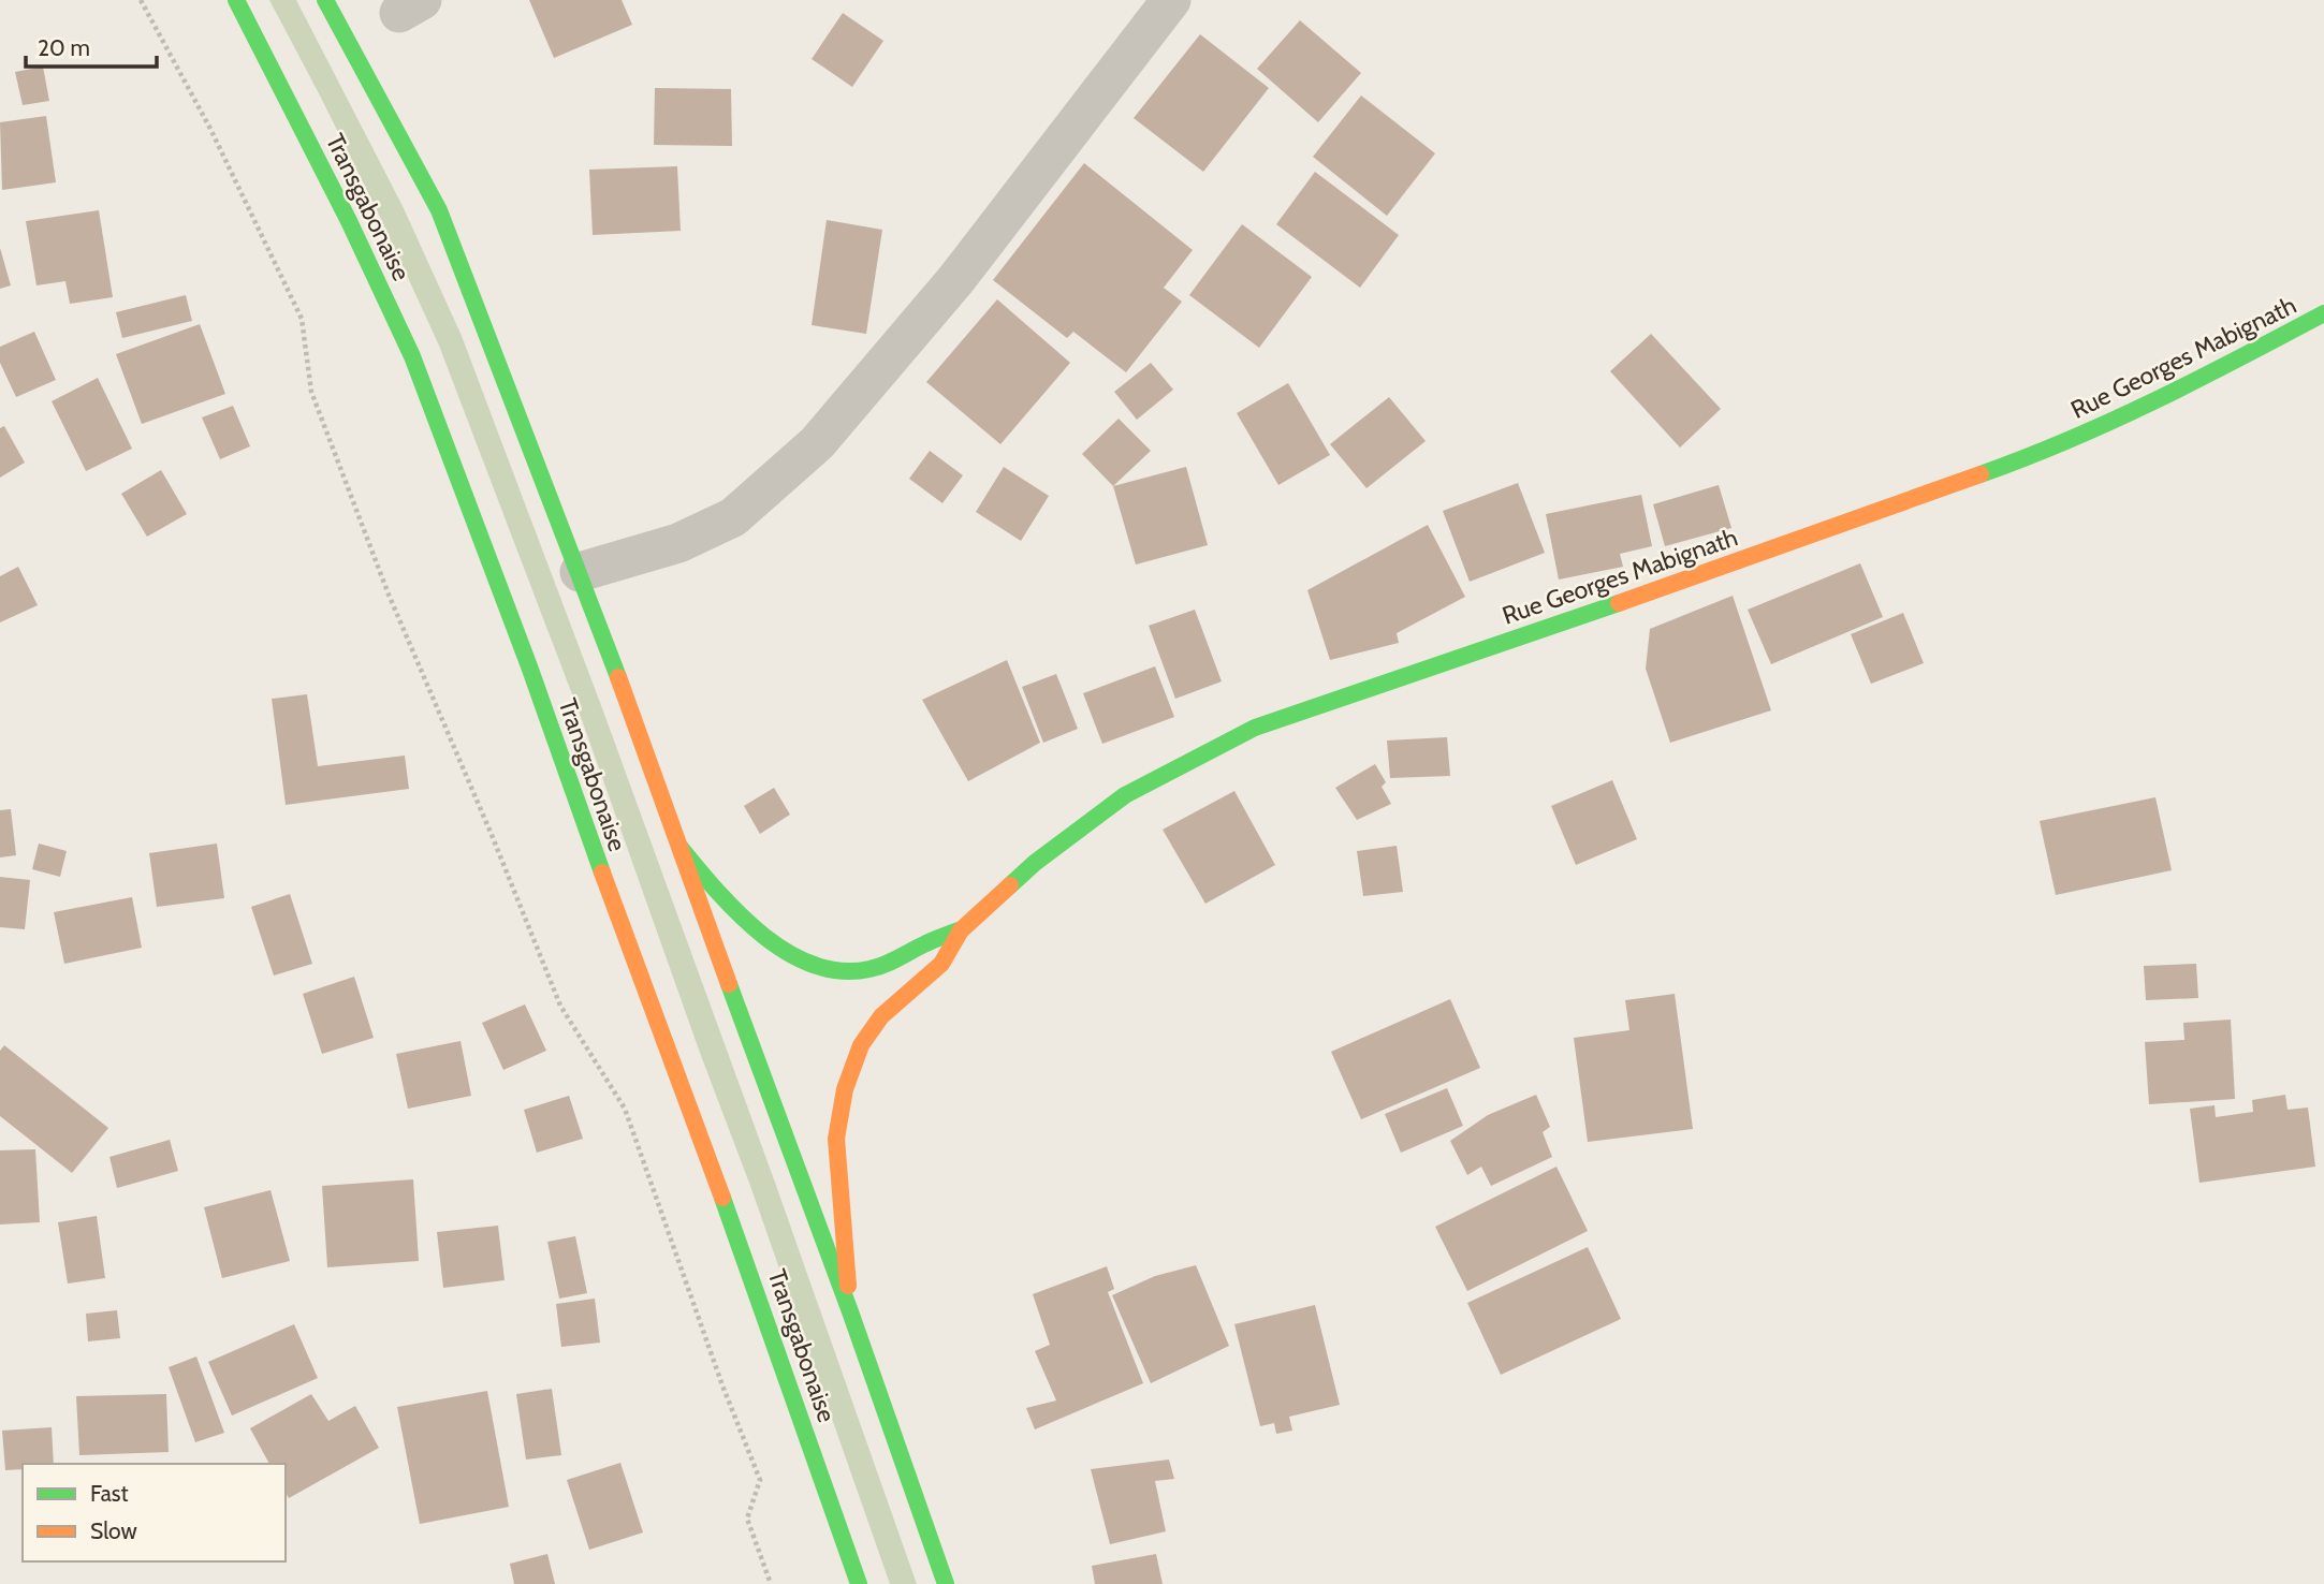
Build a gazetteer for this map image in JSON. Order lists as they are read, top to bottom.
{
  "streets": {
    "main road": ["Transgabonaise", "Rue Georges Mabignath"]
  },
  "legend": ["Fast", "Slow"],
  "scale_bar": "20 m"
}
